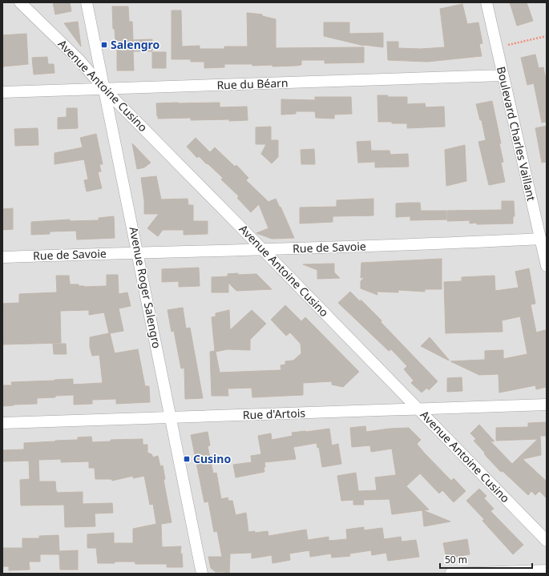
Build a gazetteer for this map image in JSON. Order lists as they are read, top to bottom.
{
  "streets": {
    "street": [
      "Rue du Béarn",
      "Avenue Antoine Cusino",
      "Boulevard Charles Vaillant",
      "Rue de Savoie",
      "Avenue Roger Salengro",
      "Rue d'Artois"
    ]
  },
  "crossings": [
    ["Rue du Béarn", "Avenue Antoine Cusino"],
    ["Rue du Béarn", "Boulevard Charles Vaillant"],
    ["Rue du Béarn", "Avenue Roger Salengro"],
    ["Avenue Antoine Cusino", "Rue de Savoie"],
    ["Avenue Antoine Cusino", "Avenue Roger Salengro"],
    ["Avenue Antoine Cusino", "Rue d'Artois"],
    ["Boulevard Charles Vaillant", "Rue de Savoie"],
    ["Rue de Savoie", "Avenue Roger Salengro"],
    ["Avenue Roger Salengro", "Rue d'Artois"]
  ],
  "places": {
    "transit": ["Salengro", "Cusino"]
  },
  "scale_bar": "50 m"
}
